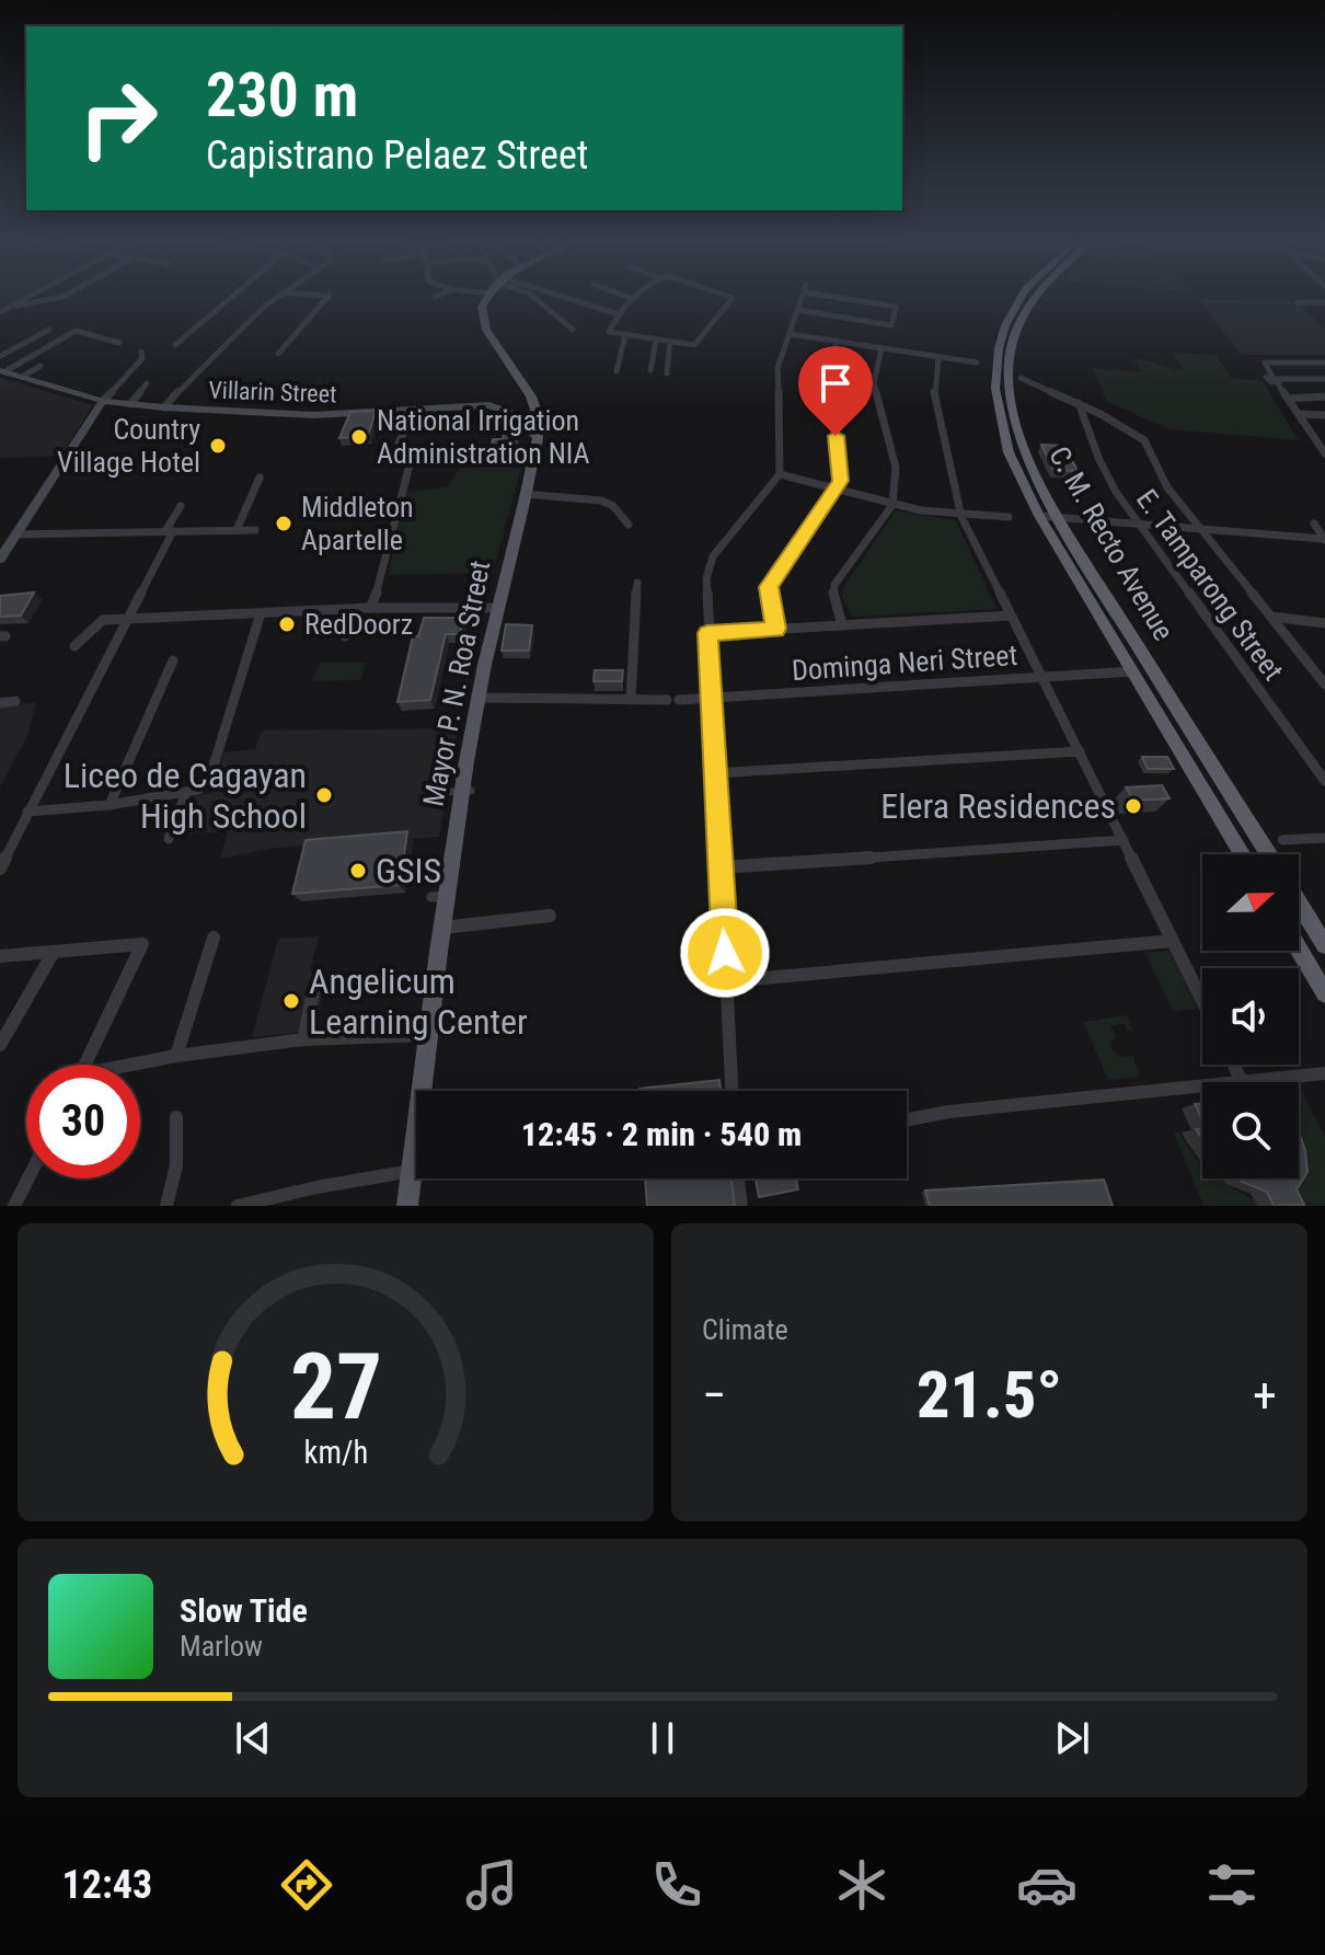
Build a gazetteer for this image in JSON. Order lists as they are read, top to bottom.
{
  "streets": {
    "highway": ["C. M. Recto Avenue"],
    "main road": ["Villarin Street", "Mayor P. N. Roa Street"],
    "street": ["E. Tamparong Street", "Dominga Neri Street"]
  },
  "crossings": [
    ["Villarin Street", "Mayor P. N. Roa Street"],
    ["C. M. Recto Avenue", "Dominga Neri Street"]
  ],
  "places": [
    "National Irrigation Administration NIA",
    "Country Village Hotel",
    "Middleton Apartelle",
    "RedDoorz",
    "Liceo de Cagayan High School",
    "Elera Residences",
    "GSIS",
    "Angelicum Learning Center"
  ],
  "north": "right",
  "page": {
    "turn": ["230 m", "Capistrano Pelaez Street"],
    "limit": "30",
    "trip": "12:45 · 2 min · 540 m",
    "tile": "Climate",
    "heat": ["−", "21.5°", "+"],
    "song": ["Slow Tide", "Marlow"],
    "tabs": "12:43",
    "gauge": ["27", "km/h"]
  }
}
